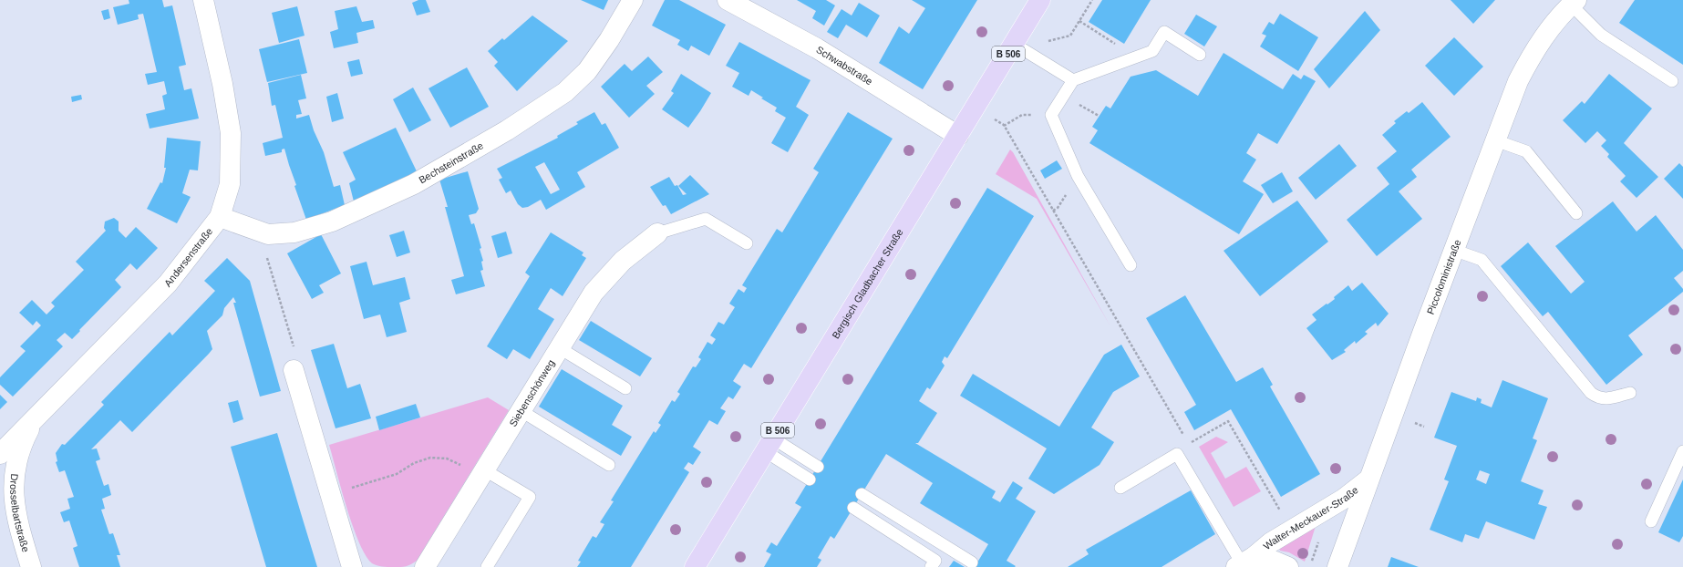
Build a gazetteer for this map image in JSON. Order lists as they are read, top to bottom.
{
  "streets": {
    "main road": ["B 506", "Bergisch Gladbacher Straße"],
    "street": [
      "Schwabstraße",
      "Bechsteinstraße",
      "Andersenstraße",
      "Piccoloministraße",
      "Siebenschönweg",
      "Drosselbartstraße",
      "Walter-Meckauer-Straße"
    ]
  },
  "crossings": [
    ["Schwabstraße", "Bergisch Gladbacher Straße"],
    ["Bechsteinstraße", "Andersenstraße"],
    ["Andersenstraße", "Drosselbartstraße"],
    ["Piccoloministraße", "Walter-Meckauer-Straße"]
  ]
}
